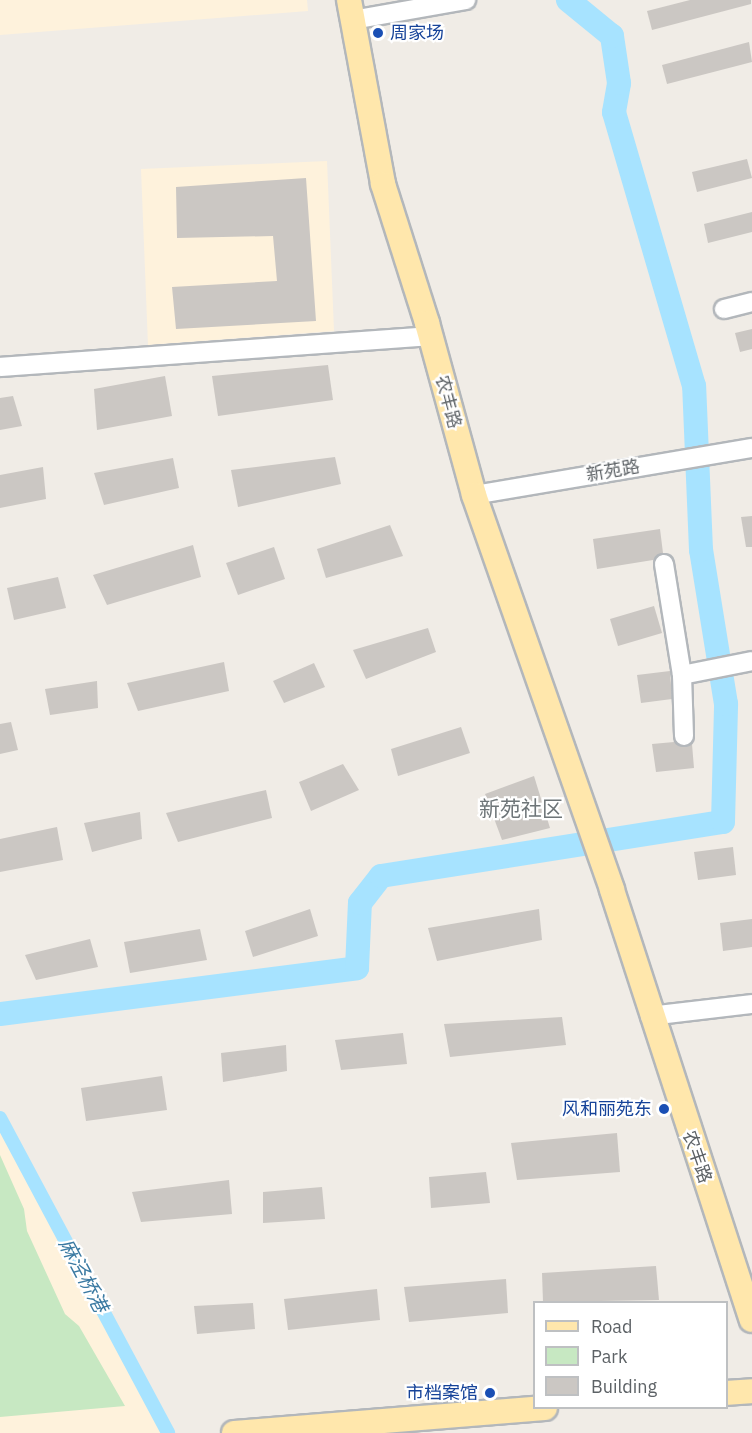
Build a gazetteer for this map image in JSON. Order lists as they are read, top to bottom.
{
  "streets": {
    "main road": ["农丰路"],
    "street": ["新苑路"]
  },
  "crossings": [
    ["农丰路", "新苑路"]
  ],
  "districts": ["新苑社区"],
  "water": ["麻泾桥港"],
  "places": ["周家场", "风和丽苑东", "市档案馆"],
  "legend": ["Road", "Park", "Building"]
}
